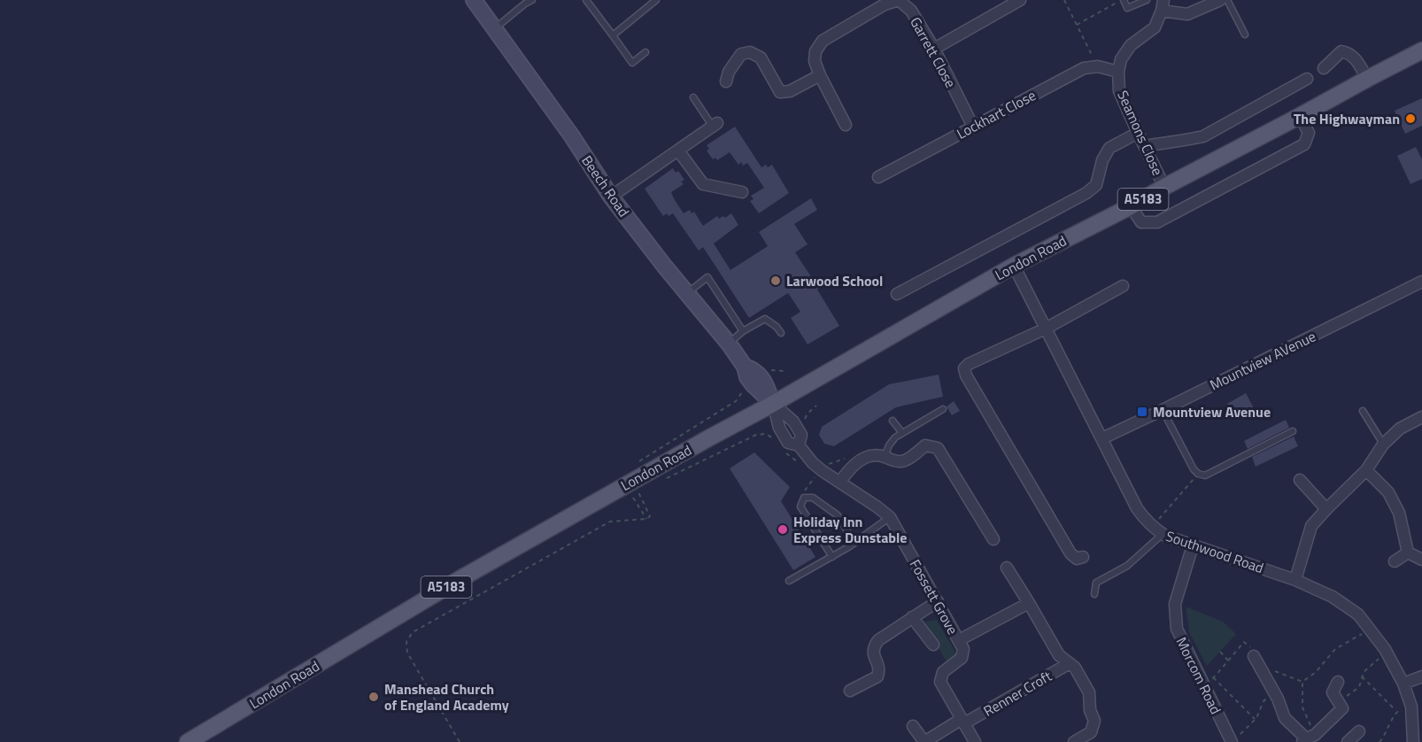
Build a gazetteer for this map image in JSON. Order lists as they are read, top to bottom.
{
  "streets": {
    "main road": ["A5183", "London Road"],
    "street": [
      "Garrett Close",
      "Lockhart Close",
      "Seamons Close",
      "Beech Road",
      "Mountview AVenue",
      "Southwood Road",
      "Fossett Grove",
      "Morcom Road",
      "Renner Croft"
    ]
  },
  "crossings": [
    ["Garrett Close", "Lockhart Close"],
    ["Seamons Close", "London Road"],
    ["Beech Road", "London Road"],
    ["Beech Road", "Fossett Grove"],
    ["London Road", "Southwood Road"],
    ["London Road", "Fossett Grove"],
    ["Mountview AVenue", "Southwood Road"],
    ["Southwood Road", "Morcom Road"],
    ["Fossett Grove", "Renner Croft"]
  ],
  "places": {
    "other": [
      "The Highwayman",
      "Larwood School",
      "Holiday Inn Express Dunstable",
      "Manshead Church of England Academy"
    ],
    "transit": ["Mountview Avenue"]
  }
}
